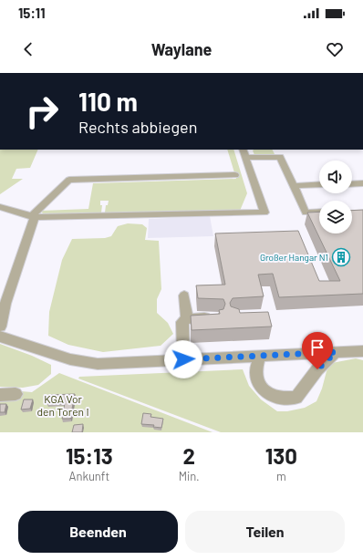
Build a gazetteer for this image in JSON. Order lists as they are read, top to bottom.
{
  "parks": ["KGA Vor den Toren I"],
  "places": {
    "building": ["Großer Hangar N1"]
  },
  "page": {
    "status": "15:11",
    "header": "Waylane",
    "turn": ["110 m", "Rechts abbiegen"],
    "eta": [
      "15:13",
      "Ankunft",
      "2",
      "Min.",
      "130",
      "m"
    ],
    "buttons": ["Beenden", "Teilen"]
  }
}
